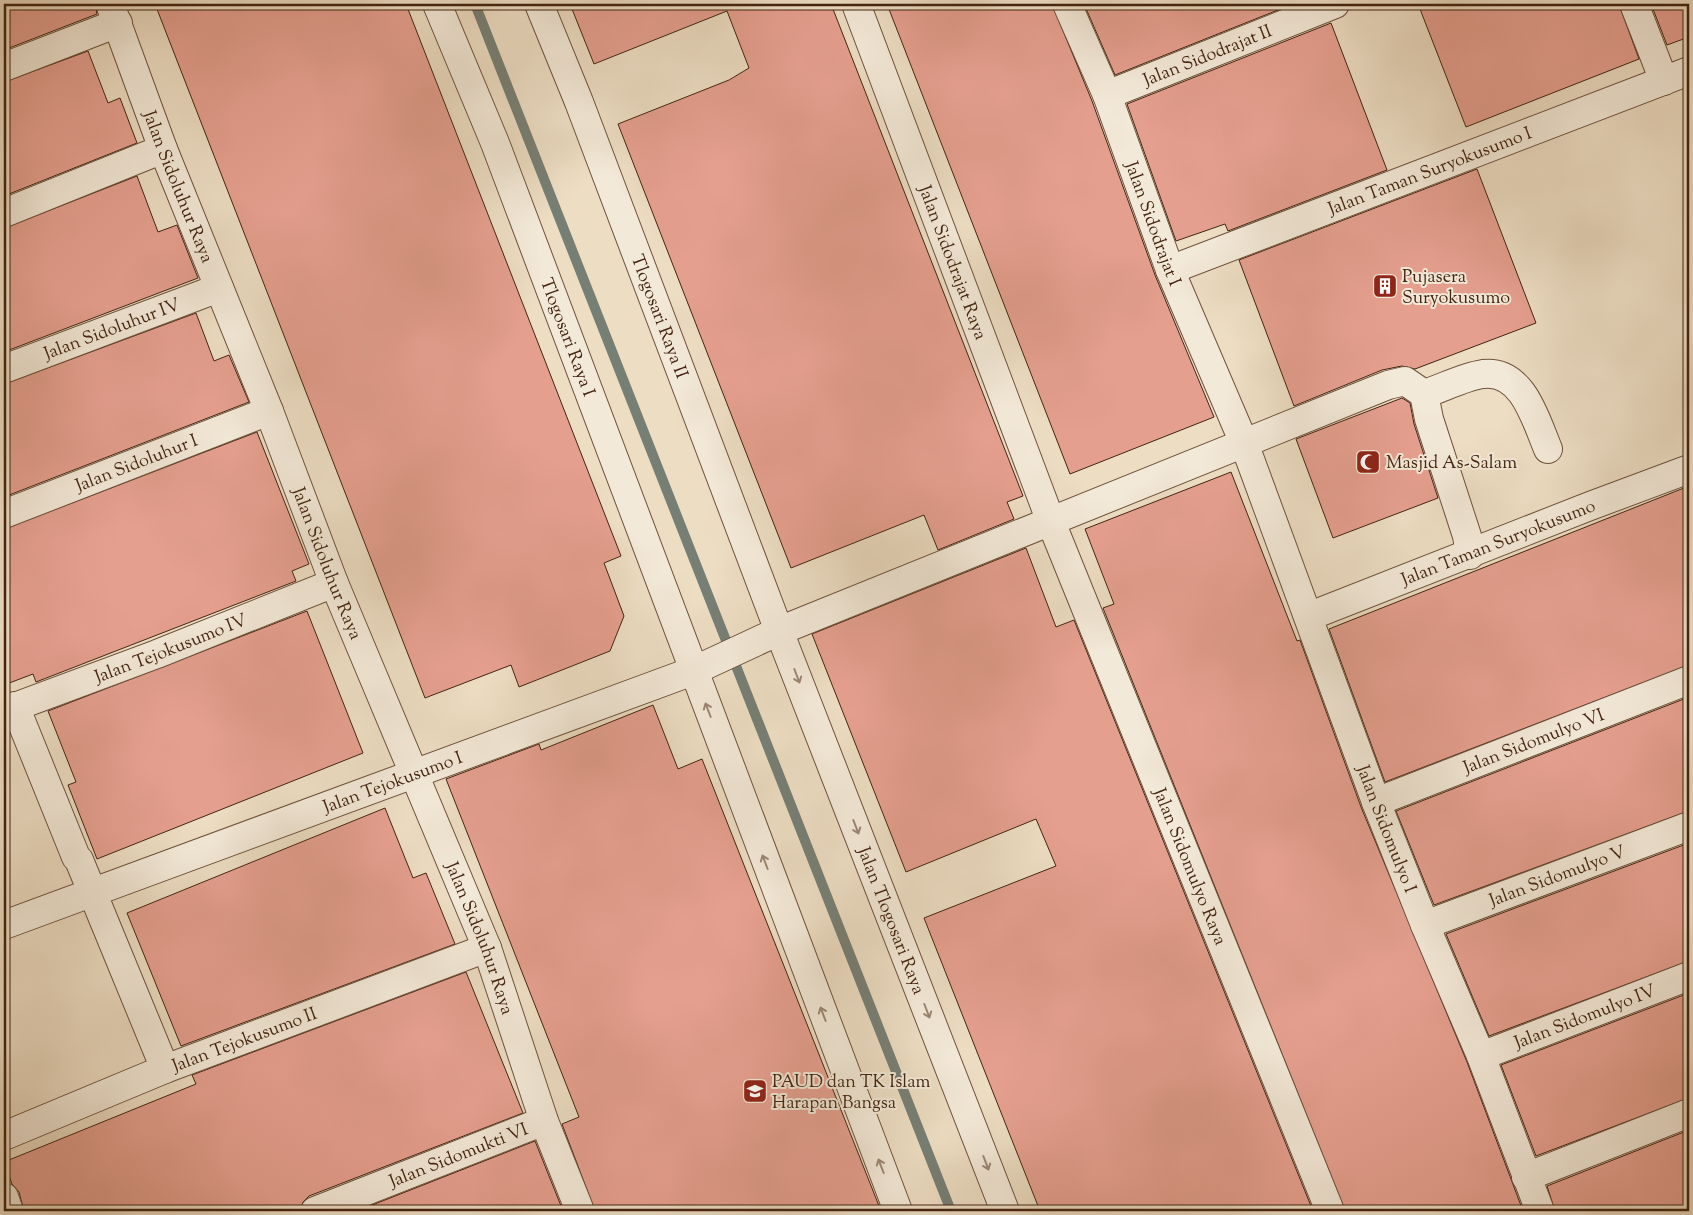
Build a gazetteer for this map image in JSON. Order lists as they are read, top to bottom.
{
  "streets": {
    "street": [
      "Jalan Sidodrajat II",
      "Jalan Taman Suryokusumo I",
      "Jalan Sidoluhur Raya",
      "Jalan Sidodrajat I",
      "Jalan Sidodrajat Raya",
      "Tlogosari Raya II",
      "Jalan Sidoluhur IV",
      "Tlogosari Raya I",
      "Jalan Sidoluhur I",
      "Jalan Taman Suryokusumo",
      "Jalan Tejokusumo IV",
      "Jalan Sidomulyo VI",
      "Jalan Tejokusumo I",
      "Jalan Sidomulyo I",
      "Jalan Sidomulyo Raya",
      "Jalan Sidomulyo V",
      "Jalan Tlogosari Raya",
      "Jalan Sidomulyo IV",
      "Jalan Tejokusumo II",
      "Jalan Sidomukti VI"
    ]
  },
  "crossings": [
    ["Jalan Sidodrajat II", "Jalan Sidodrajat I"],
    ["Jalan Taman Suryokusumo I", "Jalan Sidodrajat I"],
    ["Jalan Sidoluhur Raya", "Jalan Sidoluhur IV"],
    ["Jalan Sidoluhur Raya", "Jalan Sidoluhur I"],
    ["Jalan Sidoluhur Raya", "Jalan Tejokusumo IV"],
    ["Jalan Sidoluhur Raya", "Jalan Tejokusumo I"],
    ["Jalan Sidoluhur Raya", "Jalan Tejokusumo II"],
    ["Jalan Sidoluhur Raya", "Jalan Sidomukti VI"],
    ["Jalan Sidodrajat I", "Jalan Tejokusumo I"],
    ["Jalan Sidodrajat I", "Jalan Sidomulyo I"],
    ["Jalan Sidodrajat Raya", "Jalan Tejokusumo I"],
    ["Jalan Sidodrajat Raya", "Jalan Sidomulyo Raya"],
    ["Tlogosari Raya II", "Jalan Tejokusumo I"],
    ["Tlogosari Raya II", "Jalan Tlogosari Raya"],
    ["Tlogosari Raya I", "Jalan Tejokusumo I"],
    ["Jalan Taman Suryokusumo", "Jalan Sidomulyo I"],
    ["Jalan Sidomulyo VI", "Jalan Sidomulyo I"],
    ["Jalan Tejokusumo I", "Jalan Sidomulyo I"],
    ["Jalan Tejokusumo I", "Jalan Sidomulyo Raya"],
    ["Jalan Tejokusumo I", "Jalan Tlogosari Raya"],
    ["Jalan Sidomulyo I", "Jalan Sidomulyo V"],
    ["Jalan Sidomulyo I", "Jalan Sidomulyo IV"]
  ],
  "places": {
    "building": ["Pujasera Suryokusumo"],
    "mosque": ["Masjid As-Salam"],
    "school or university": ["PAUD dan TK Islam Harapan Bangsa"]
  }
}
